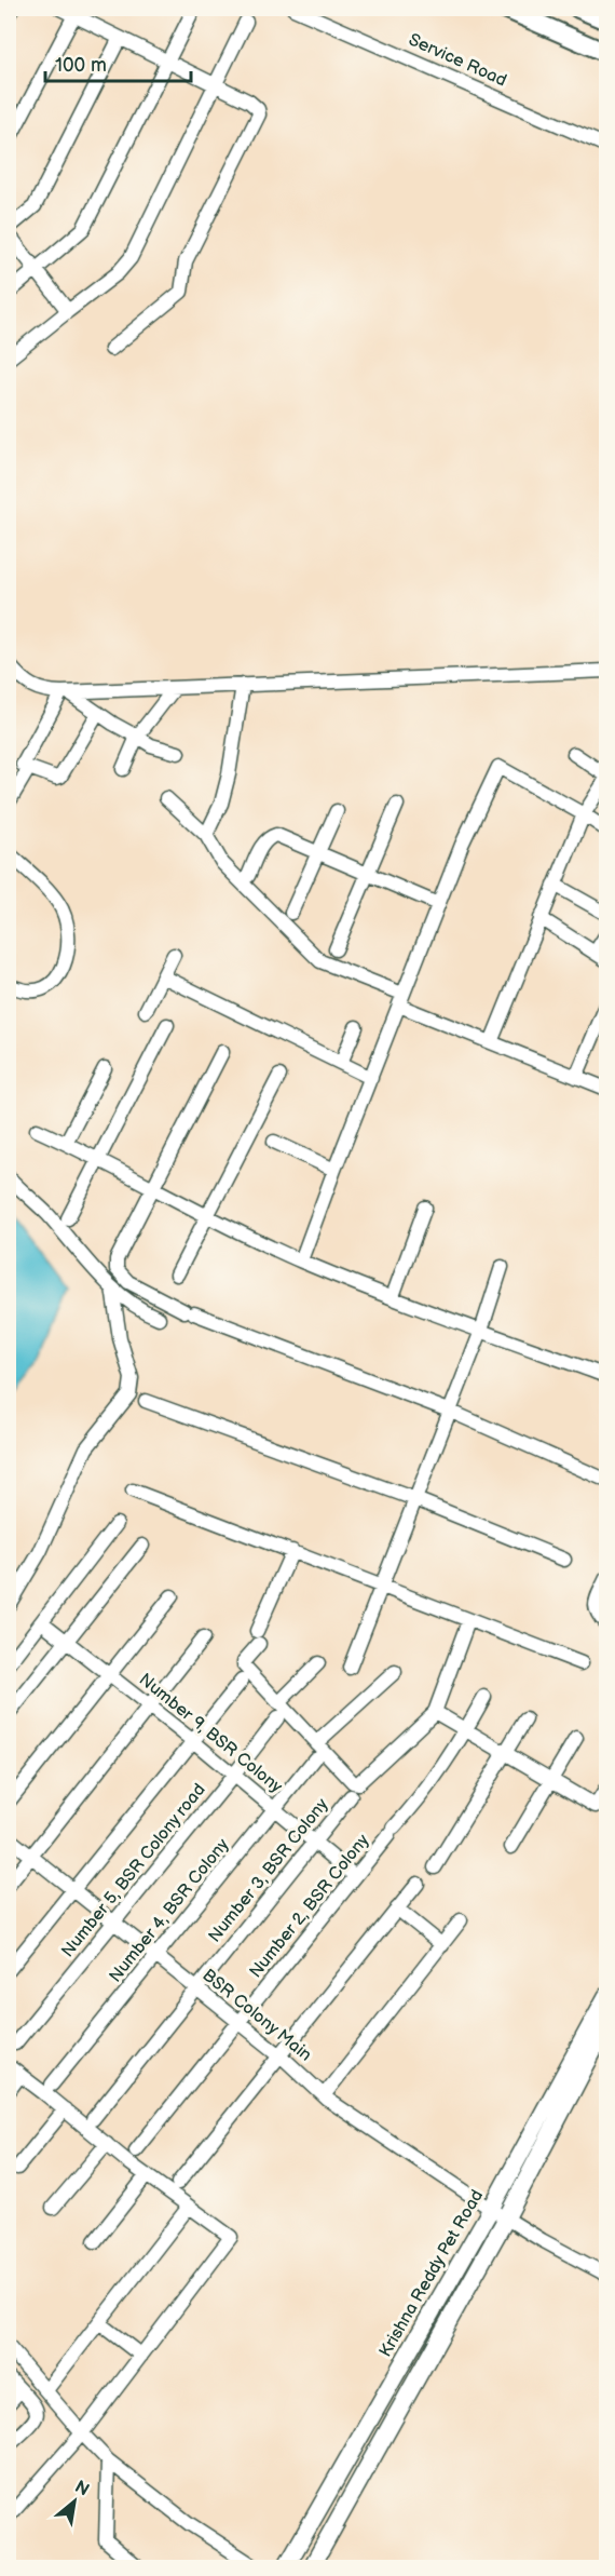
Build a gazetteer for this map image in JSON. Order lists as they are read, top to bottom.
{
  "streets": {
    "main road": ["Krishna Reddy Pet Road"],
    "street": [
      "Service Road",
      "Number 9, BSR Colony",
      "Number 5, BSR Colony road",
      "Number 3, BSR Colony",
      "Number 2, BSR Colony",
      "Number 4, BSR Colony",
      "BSR Colony Main"
    ]
  },
  "crossings": [
    ["Number 9, BSR Colony", "Number 5, BSR Colony road"],
    ["Number 9, BSR Colony", "Number 3, BSR Colony"],
    ["Number 9, BSR Colony", "Number 2, BSR Colony"],
    ["Number 9, BSR Colony", "Number 4, BSR Colony"],
    ["Number 5, BSR Colony road", "BSR Colony Main"],
    ["Number 3, BSR Colony", "BSR Colony Main"],
    ["Number 2, BSR Colony", "BSR Colony Main"],
    ["Number 4, BSR Colony", "BSR Colony Main"],
    ["BSR Colony Main", "Krishna Reddy Pet Road"]
  ],
  "scale_bar": "100 m",
  "north": "top right"
}
